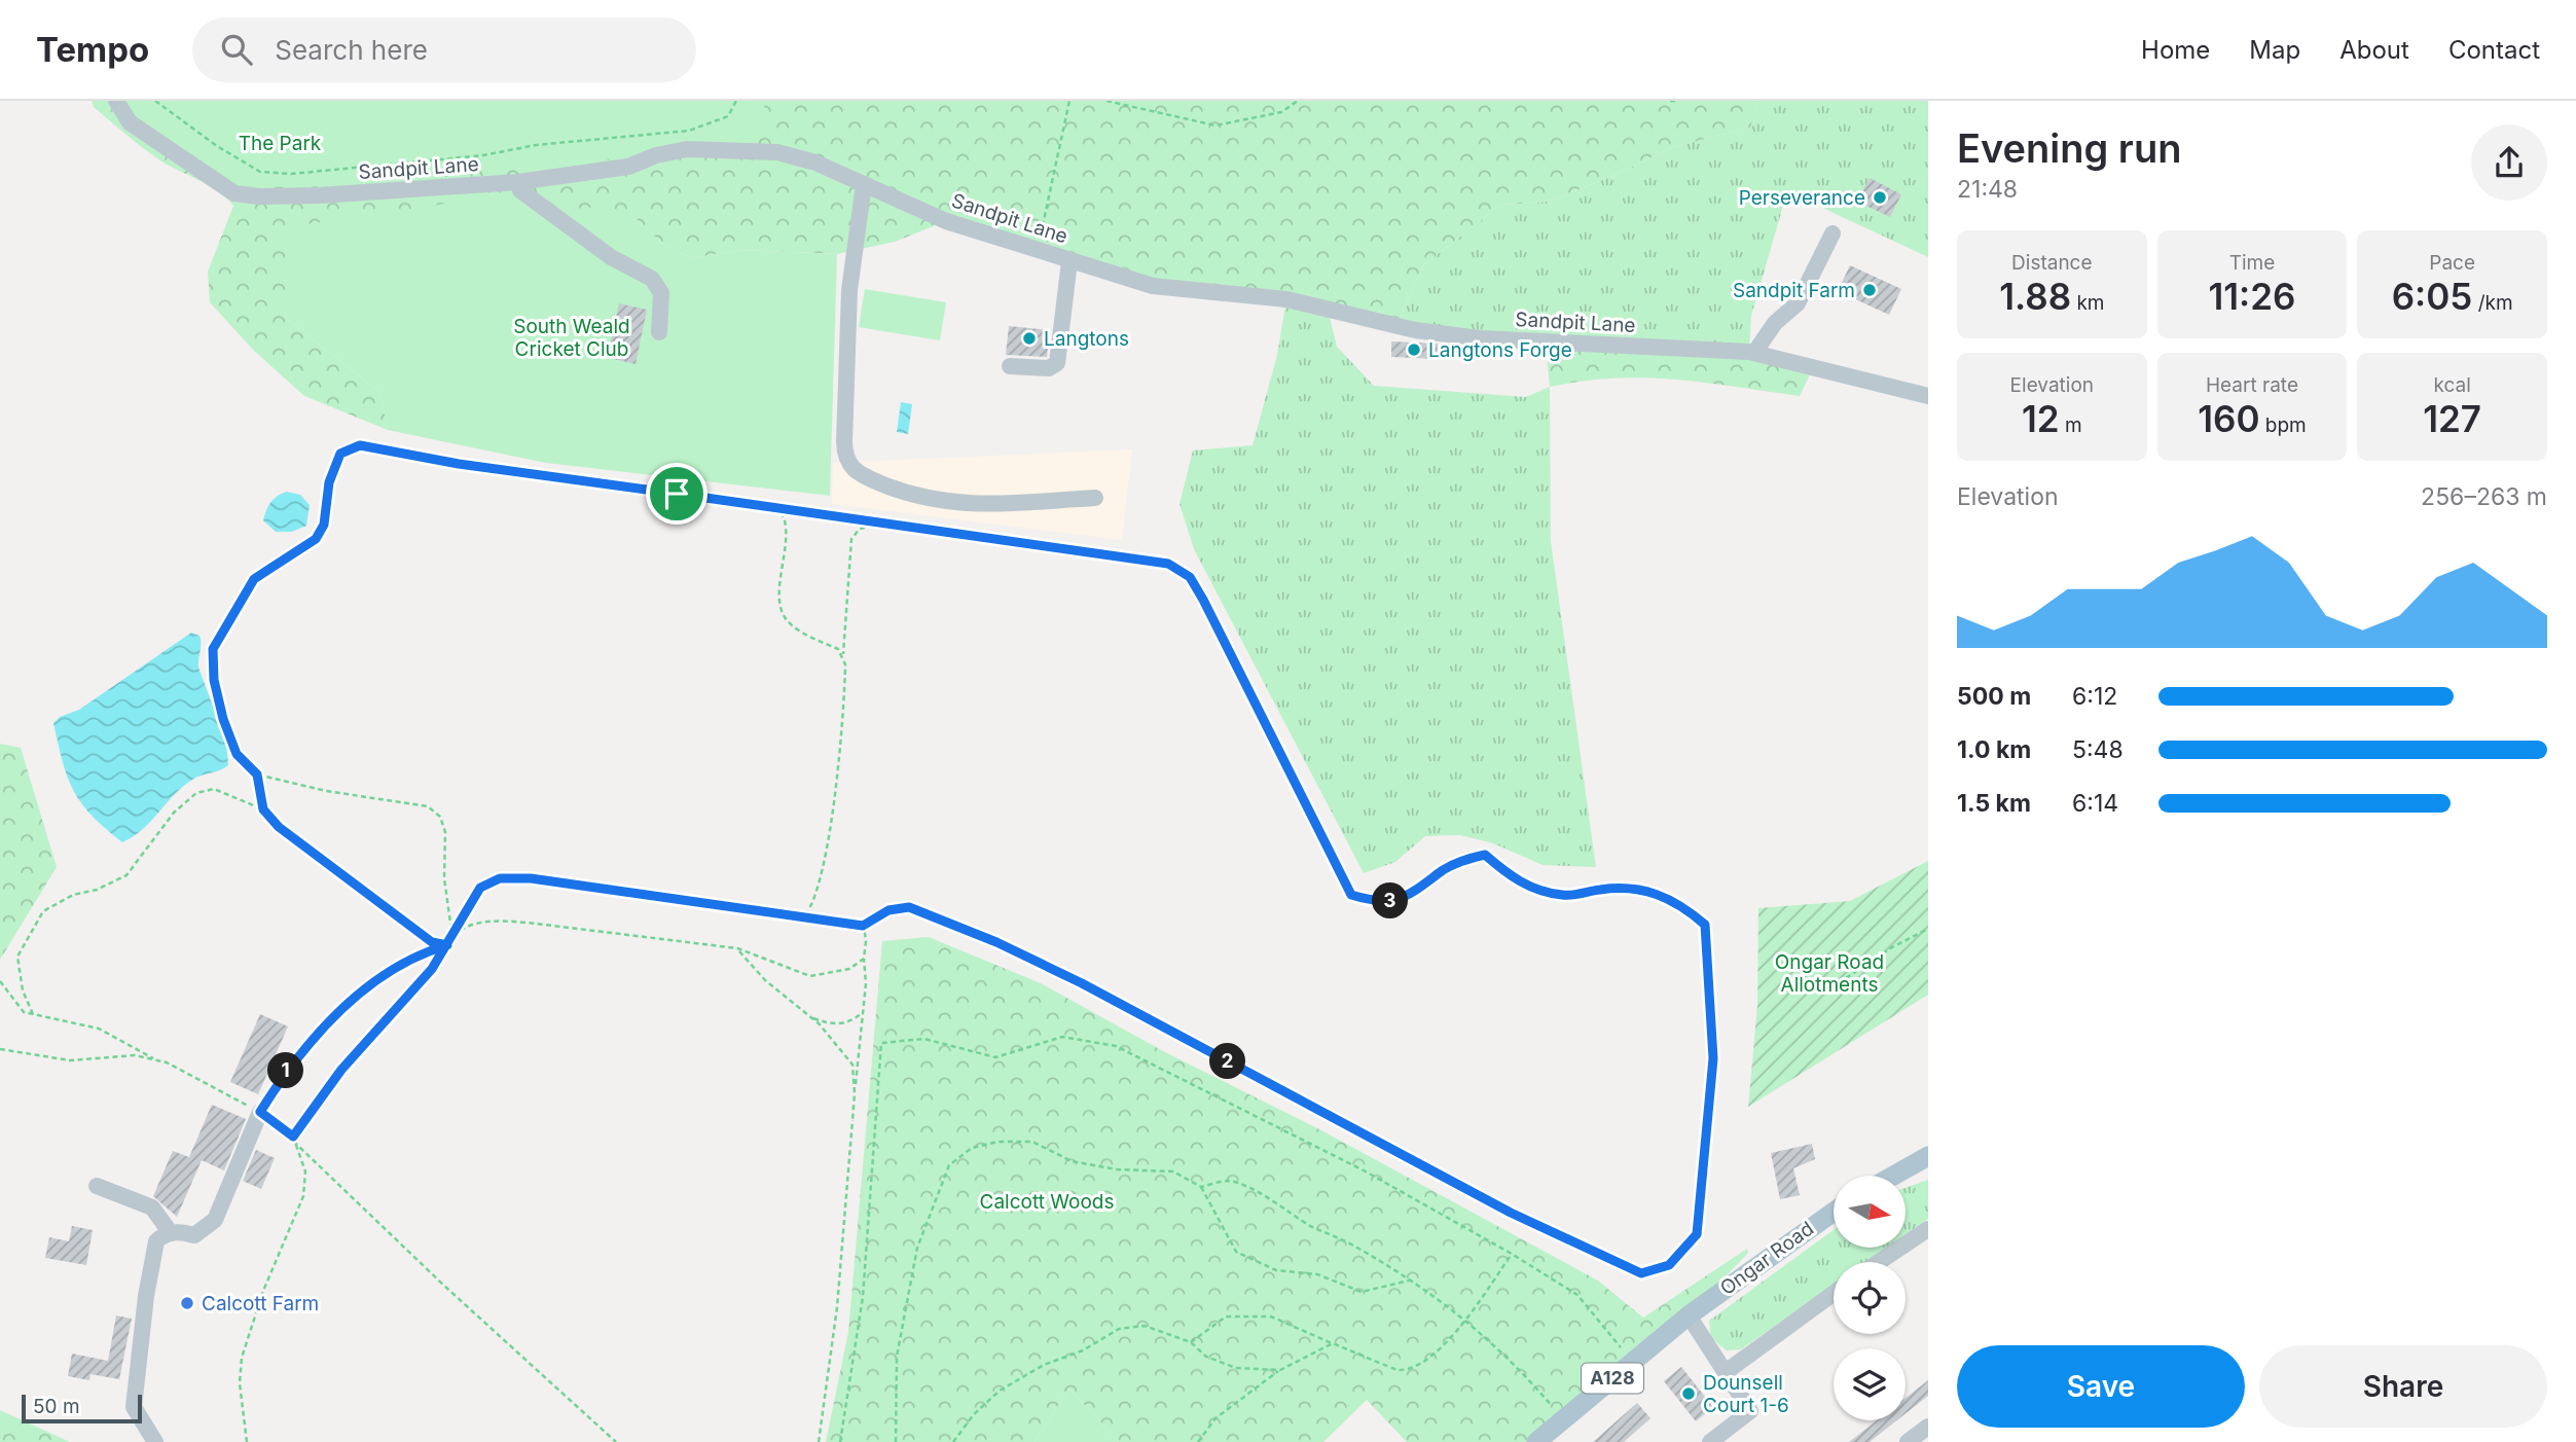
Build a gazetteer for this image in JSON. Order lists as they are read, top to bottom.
{
  "streets": {
    "main road": ["Ongar Road", "A128"],
    "street": ["Sandpit Lane"]
  },
  "parks": [
    "The Park",
    "South Weald Cricket Club",
    "Ongar Road Allotments",
    "Calcott Woods"
  ],
  "places": [
    "Perseverance",
    "Sandpit Farm",
    "Langtons",
    "Langtons Forge",
    "Calcott Farm",
    "Dounsell Court 1-6"
  ],
  "scale_bar": "50 m",
  "north": "right",
  "page": {
    "header": "Tempo",
    "search": "Search here",
    "nav": [
      "Home",
      "Map",
      "About",
      "Contact"
    ],
    "heading": ["Evening run", "21:48"],
    "stats": [
      ["Distance", "1.88 km"],
      ["Time", "11:26"],
      ["Pace", "6:05 /km"],
      ["Elevation", "12 m"],
      ["Heart rate", "160 bpm"],
      ["kcal", "127"]
    ],
    "chart": ["Elevation", "256–263 m"],
    "list": [
      {
        "name": "500 m",
        "note": "6:12"
      },
      {
        "name": "1.0 km",
        "note": "5:48"
      },
      {
        "name": "1.5 km",
        "note": "6:14"
      }
    ],
    "pins": ["3", "2", "1"],
    "buttons": ["Save", "Share"],
    "scale": "50 m"
  }
}
